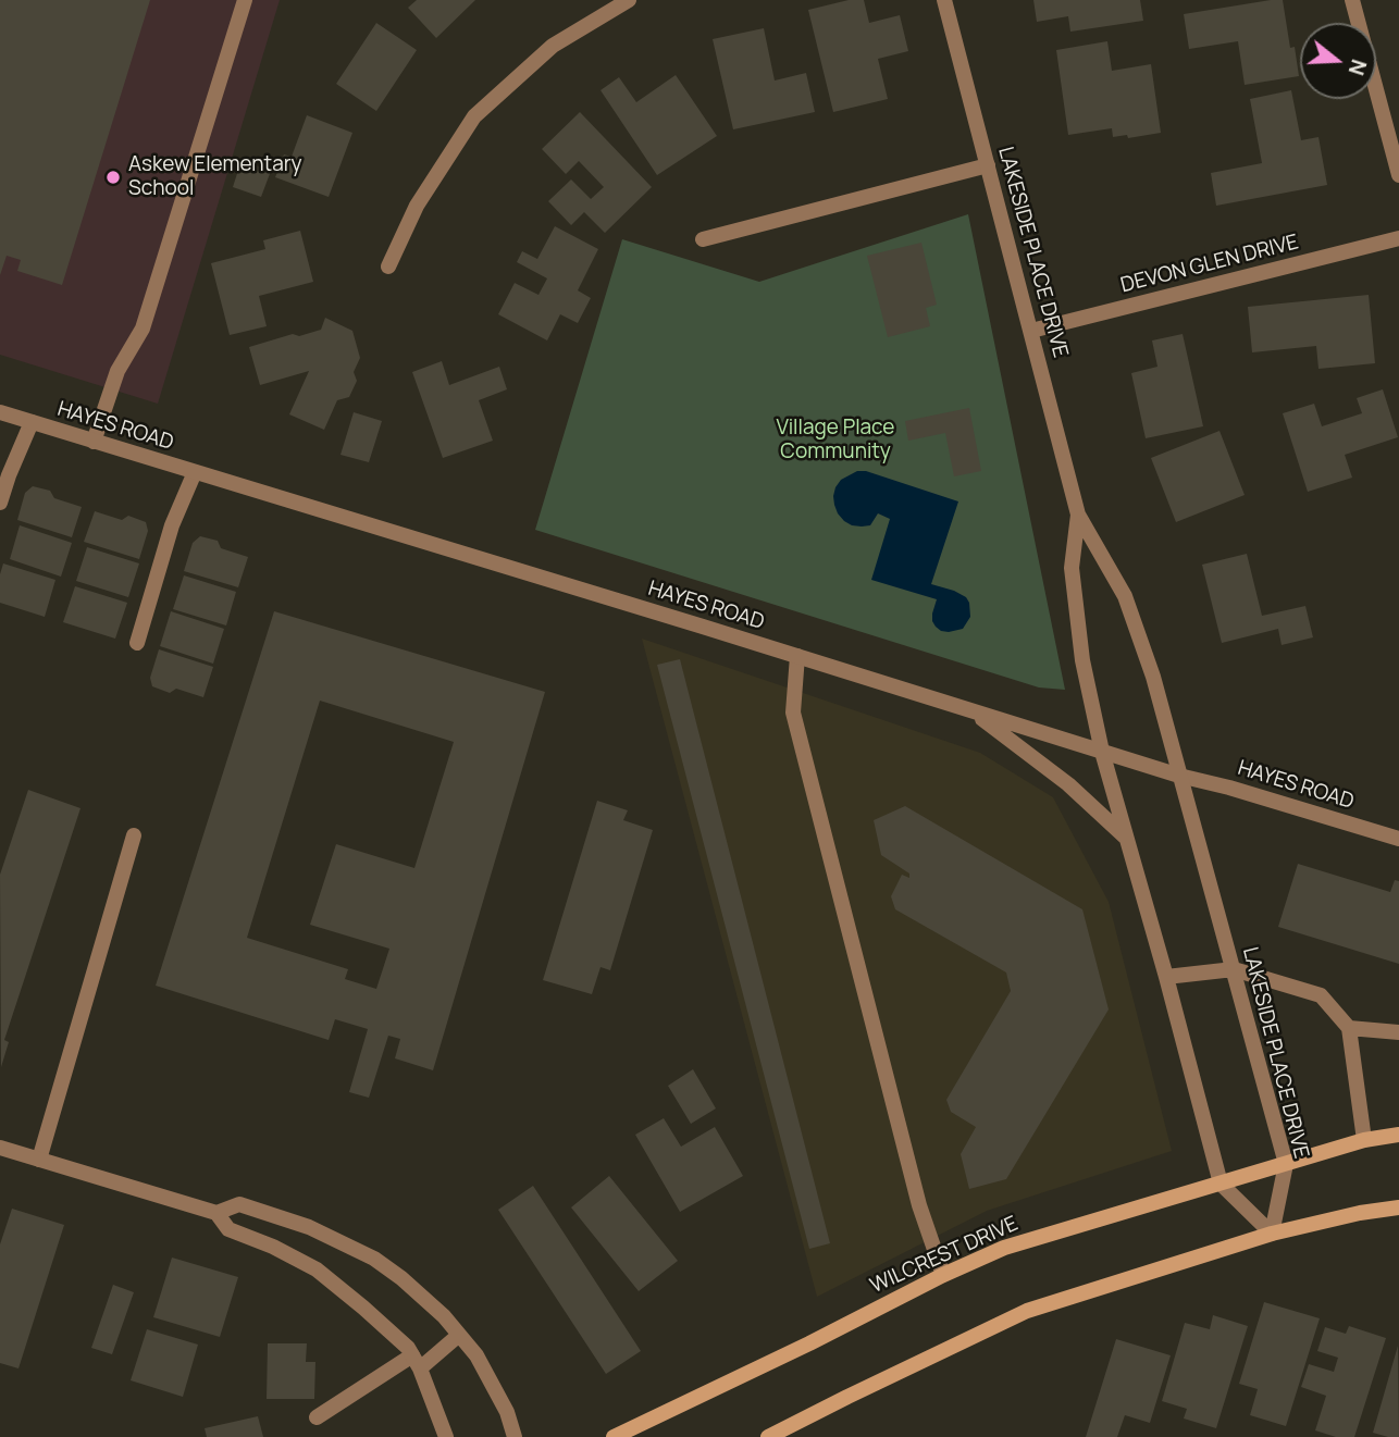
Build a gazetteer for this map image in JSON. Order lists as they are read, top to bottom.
{
  "streets": {
    "main road": ["WILCREST DRIVE"],
    "street": ["LAKESIDE PLACE DRIVE", "DEVON GLEN DRIVE", "HAYES ROAD"]
  },
  "crossings": [
    ["LAKESIDE PLACE DRIVE", "DEVON GLEN DRIVE"],
    ["LAKESIDE PLACE DRIVE", "HAYES ROAD"],
    ["LAKESIDE PLACE DRIVE", "WILCREST DRIVE"]
  ],
  "parks": ["Village Place Community"],
  "places": ["Askew Elementary School"],
  "north": "right"
}
